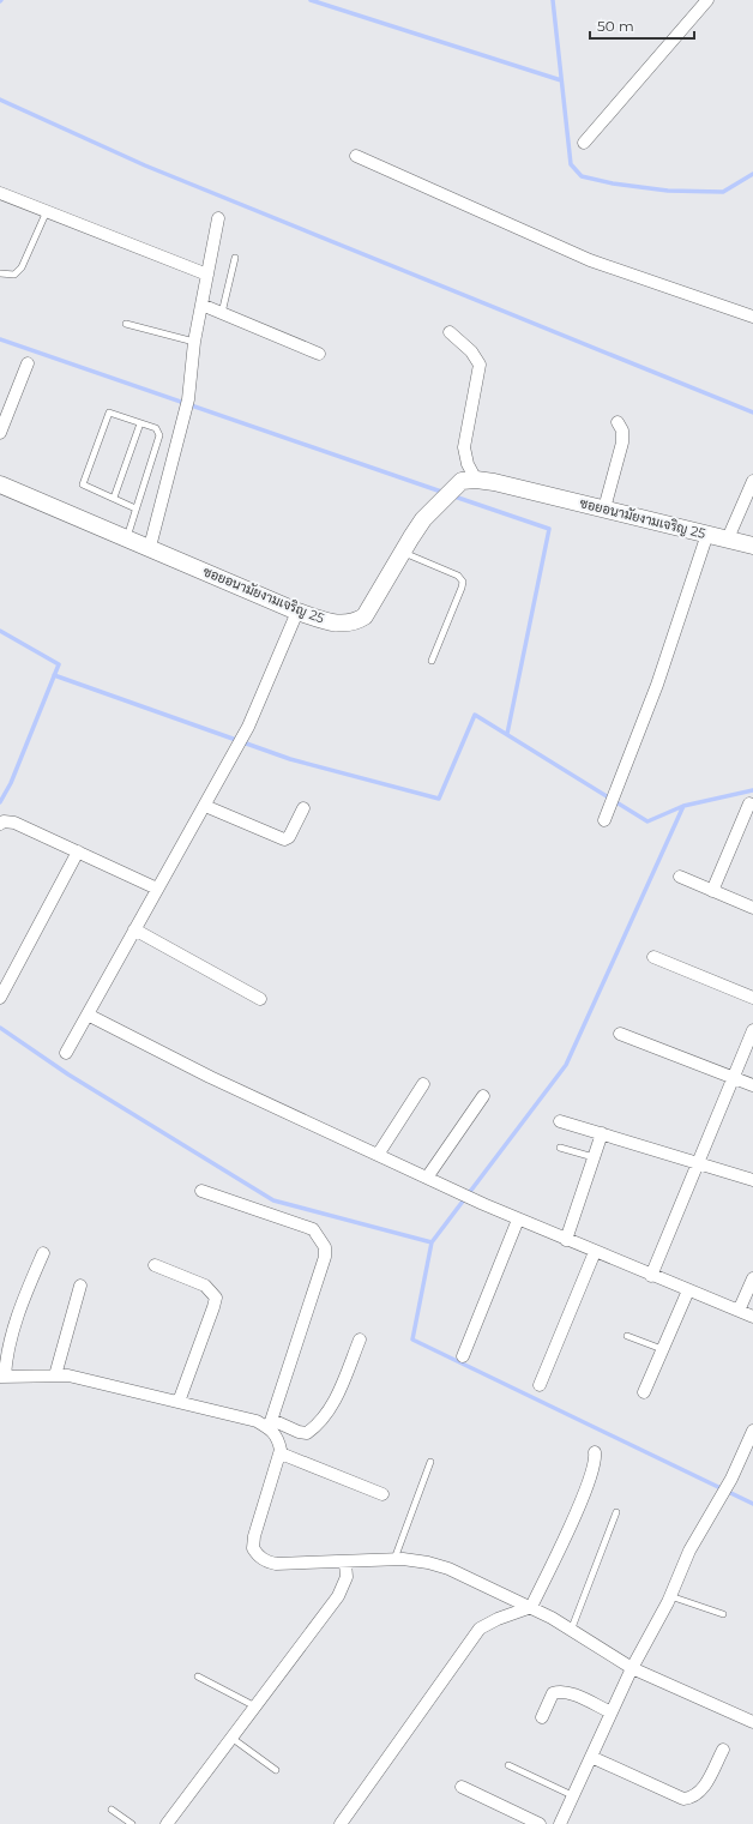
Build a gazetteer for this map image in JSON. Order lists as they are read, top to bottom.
{
  "streets": {
    "street": ["ซอยอนามัยงามเจริญ 25"]
  },
  "scale_bar": "50 m"
}
